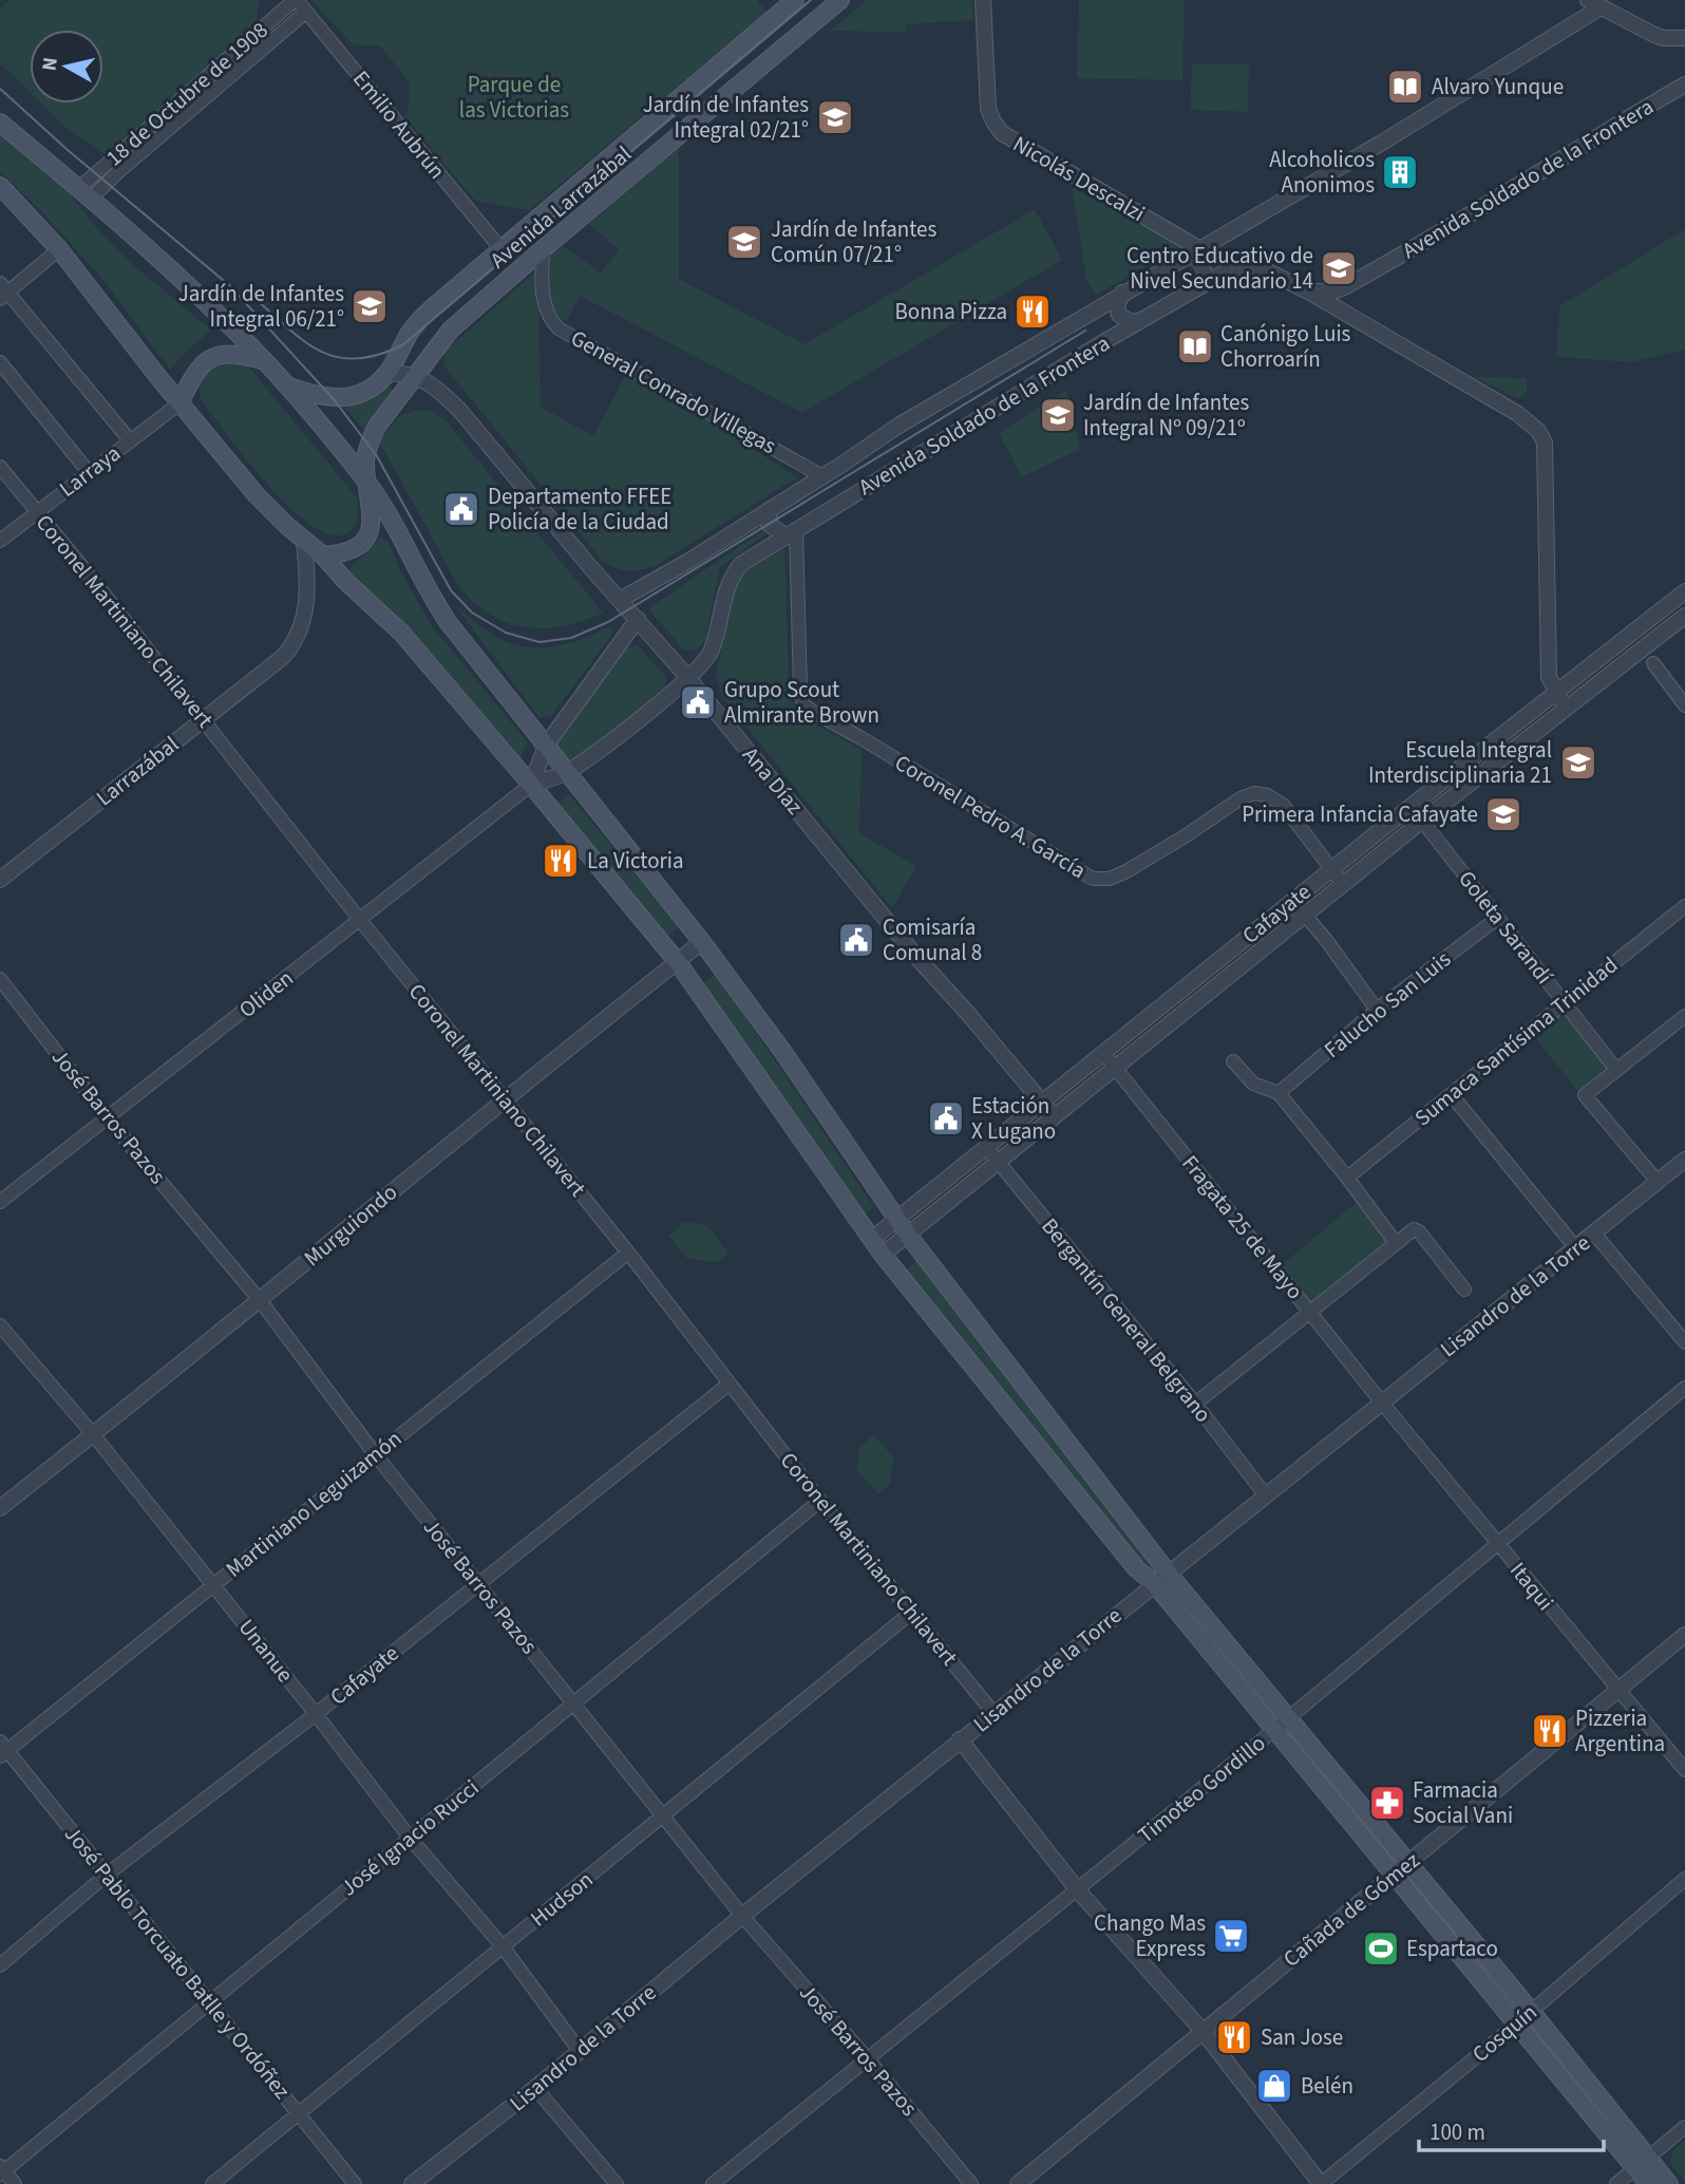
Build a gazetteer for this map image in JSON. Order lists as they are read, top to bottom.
{
  "streets": {
    "main road": ["Avenida Larrazábal"],
    "street": [
      "18 de Octubre de 1908",
      "Emilio Aubrún",
      "Nicolás Descalzi",
      "Avenida Soldado de la Frontera",
      "General Conrado Villegas",
      "Larraya",
      "Coronel Martiniano Chilavert",
      "Larrazábal",
      "Ana Díaz",
      "Coronel Pedro A. García",
      "Cafayate",
      "Goleta Sarandí",
      "Oliden",
      "Falucho San Luis",
      "Sumaca Santísima Trinidad",
      "José Barros Pazos",
      "Murguiondo",
      "Fragata 25 de Mayo",
      "Lisandro de la Torre",
      "Bergantín General Belgrano",
      "Martiniano Leguizamón",
      "Itaqui",
      "Unanue",
      "Timoteo Gordillo",
      "José Ignacio Rucci",
      "Hudson",
      "Cañada de Gómez",
      "José Pablo Torcuato Batlle y Ordóñez",
      "Cosquín"
    ]
  },
  "crossings": [
    ["18 de Octubre de 1908", "Emilio Aubrún"],
    ["Emilio Aubrún", "Avenida Larrazábal"],
    ["Nicolás Descalzi", "Avenida Soldado de la Frontera"],
    ["Avenida Soldado de la Frontera", "General Conrado Villegas"],
    ["Avenida Soldado de la Frontera", "Ana Díaz"],
    ["Avenida Soldado de la Frontera", "Coronel Pedro A. García"],
    ["Avenida Soldado de la Frontera", "Oliden"],
    ["Avenida Larrazábal", "General Conrado Villegas"],
    ["Avenida Larrazábal", "Ana Díaz"],
    ["Larraya", "Coronel Martiniano Chilavert"],
    ["Coronel Martiniano Chilavert", "Larrazábal"],
    ["Coronel Martiniano Chilavert", "Cafayate"],
    ["Coronel Martiniano Chilavert", "Oliden"],
    ["Coronel Martiniano Chilavert", "Murguiondo"],
    ["Coronel Martiniano Chilavert", "Lisandro de la Torre"],
    ["Coronel Martiniano Chilavert", "Martiniano Leguizamón"],
    ["Coronel Martiniano Chilavert", "José Ignacio Rucci"],
    ["Coronel Martiniano Chilavert", "Hudson"],
    ["Ana Díaz", "Cafayate"],
    ["Coronel Pedro A. García", "Cafayate"],
    ["Cafayate", "Goleta Sarandí"],
    ["Cafayate", "José Barros Pazos"],
    ["Cafayate", "Fragata 25 de Mayo"],
    ["Cafayate", "Bergantín General Belgrano"],
    ["Cafayate", "Unanue"],
    ["Cafayate", "José Pablo Torcuato Batlle y Ordóñez"],
    ["Goleta Sarandí", "Falucho San Luis"],
    ["Goleta Sarandí", "Sumaca Santísima Trinidad"],
    ["Oliden", "José Barros Pazos"],
    ["José Barros Pazos", "Murguiondo"],
    ["José Barros Pazos", "Lisandro de la Torre"],
    ["José Barros Pazos", "Martiniano Leguizamón"],
    ["José Barros Pazos", "Timoteo Gordillo"],
    ["José Barros Pazos", "José Ignacio Rucci"],
    ["José Barros Pazos", "Hudson"],
    ["Murguiondo", "Unanue"],
    ["Fragata 25 de Mayo", "Lisandro de la Torre"],
    ["Fragata 25 de Mayo", "Itaqui"],
    ["Lisandro de la Torre", "Bergantín General Belgrano"],
    ["Lisandro de la Torre", "Itaqui"],
    ["Lisandro de la Torre", "Unanue"],
    ["Martiniano Leguizamón", "Unanue"],
    ["Martiniano Leguizamón", "José Pablo Torcuato Batlle y Ordóñez"],
    ["Itaqui", "Timoteo Gordillo"],
    ["Itaqui", "Cañada de Gómez"],
    ["Unanue", "José Ignacio Rucci"],
    ["Unanue", "Hudson"],
    ["José Ignacio Rucci", "José Pablo Torcuato Batlle y Ordóñez"],
    ["Hudson", "José Pablo Torcuato Batlle y Ordóñez"]
  ],
  "parks": ["Parque de las Victorias"],
  "places": {
    "library": ["Alvaro Yunque", "Canónigo Luis Chorroarín"],
    "school or university": [
      "Jardín de Infantes Integral 02/21°",
      "Jardín de Infantes Común 07/21°",
      "Centro Educativo de Nivel Secundario 14",
      "Jardín de Infantes Integral 06/21°",
      "Jardín de Infantes Integral Nº 09/21º",
      "Escuela Integral Interdisciplinaria 21",
      "Primera Infancia Cafayate"
    ],
    "building": ["Alcoholicos Anonimos"],
    "restaurant": [
      "Bonna Pizza",
      "La Victoria",
      "Pizzeria Argentina",
      "San Jose"
    ],
    "public building": [
      "Departamento FFEE Policía de la Ciudad",
      "Grupo Scout Almirante Brown",
      "Comisaría Comunal 8",
      "Estación X Lugano"
    ],
    "pharmacy": ["Farmacia Social Vani"],
    "supermarket": ["Chango Mas Express"],
    "sports": ["Espartaco"],
    "shop": ["Belén"]
  },
  "scale_bar": "100 m",
  "north": "left"
}
